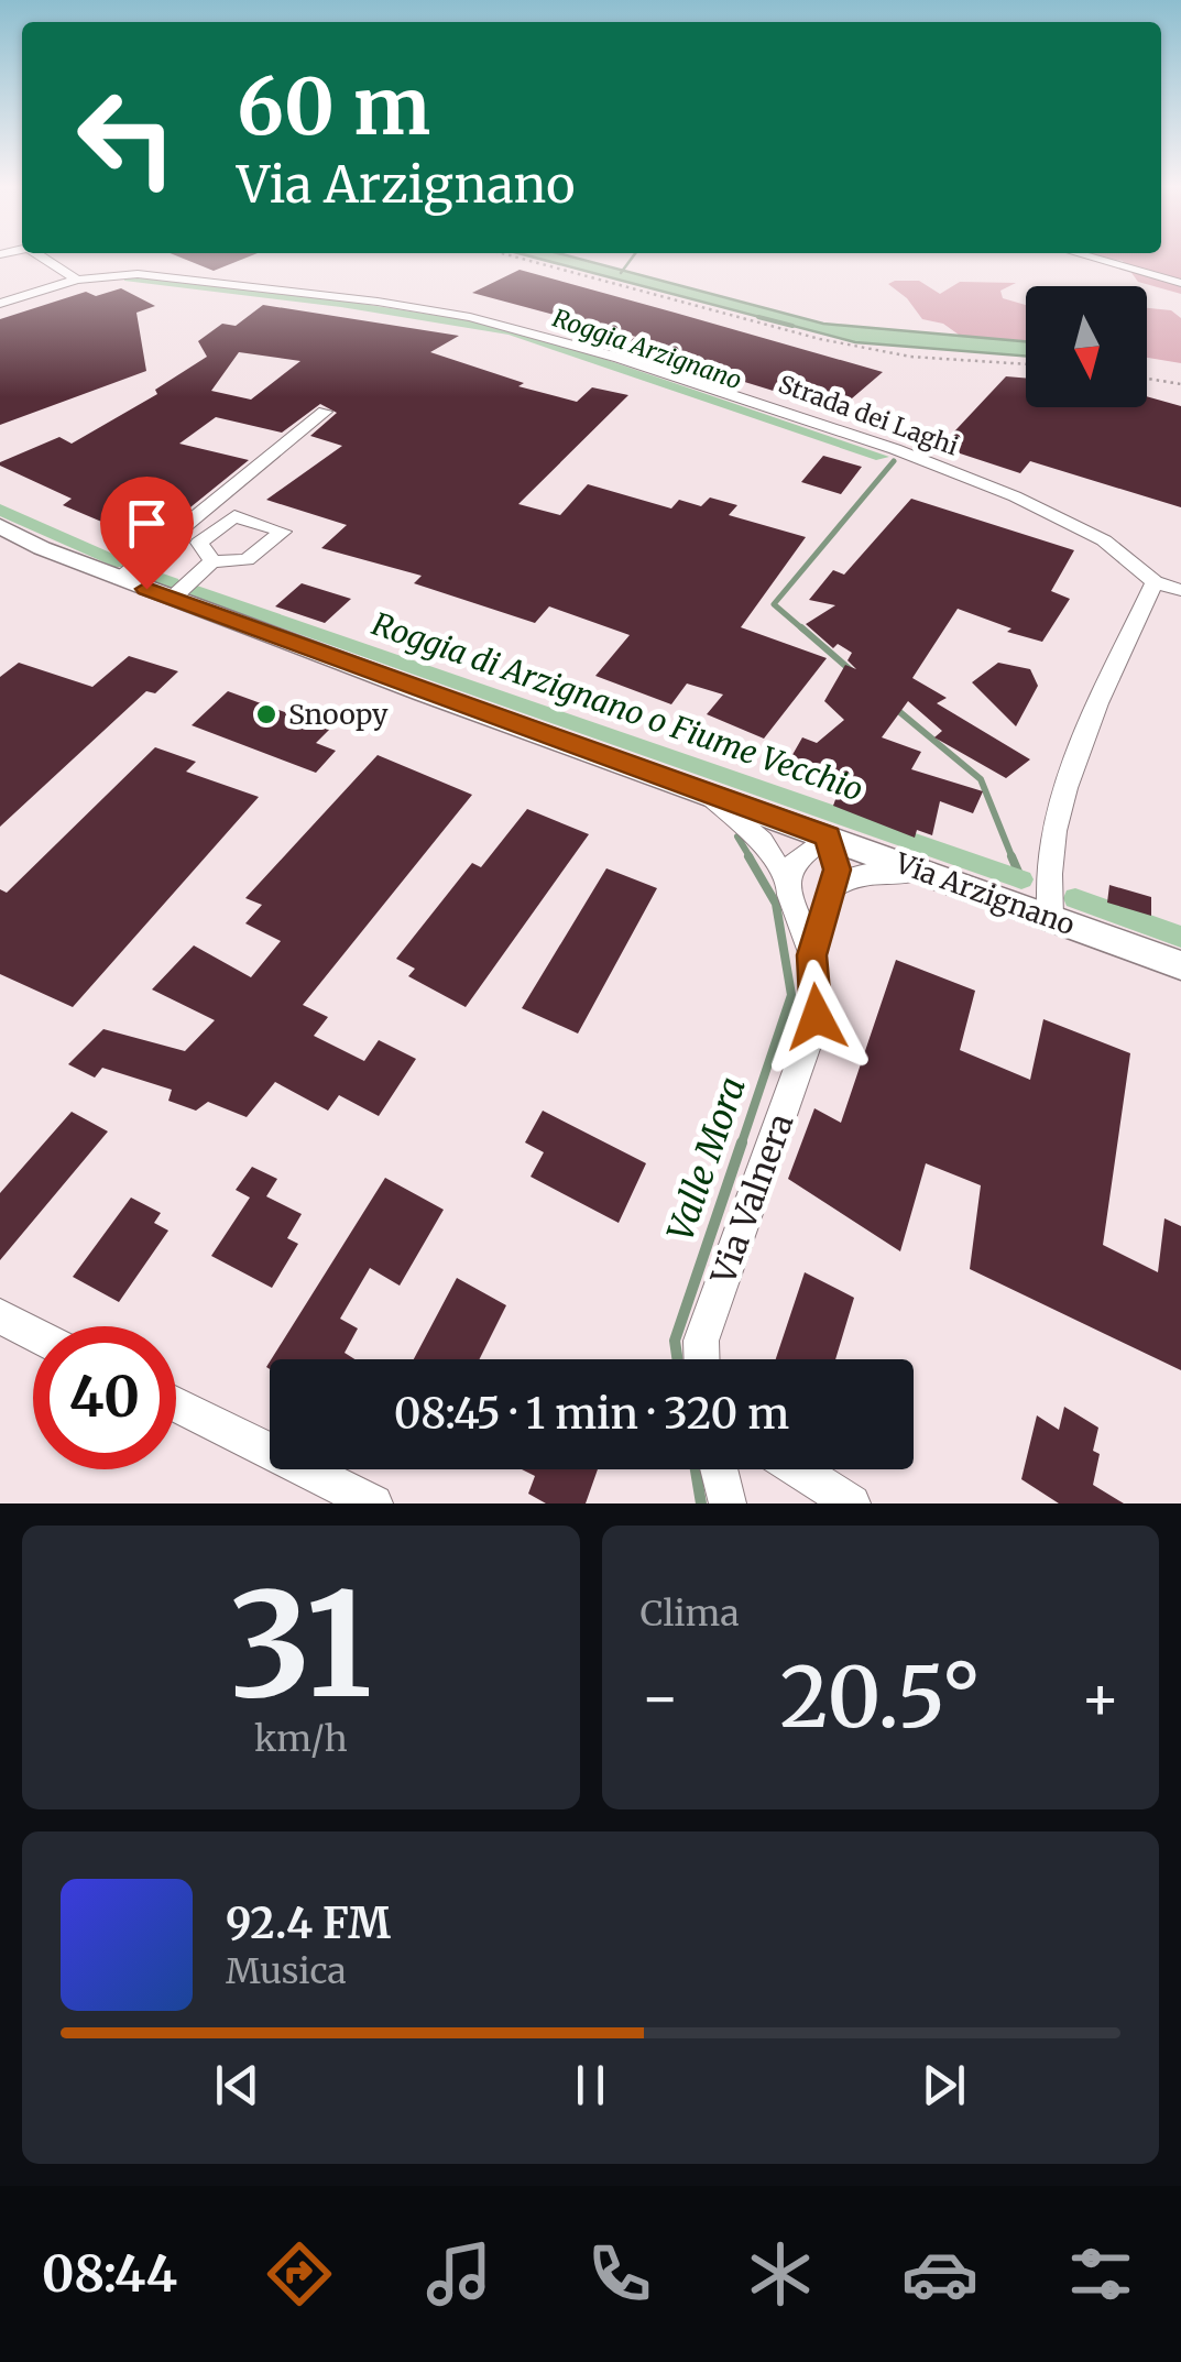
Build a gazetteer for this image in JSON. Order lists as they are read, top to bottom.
{
  "streets": {
    "main road": ["Via Arzignano"],
    "street": ["Strada dei Laghi", "Via Valnera"]
  },
  "crossings": [
    ["Via Arzignano", "Via Valnera"]
  ],
  "water": ["Roggia Arzignano", "Roggia di Arzignano o Fiume Vecchio", "Valle Mora"],
  "places": ["Snoopy"],
  "north": "bottom",
  "page": {
    "turn": ["60 m", "Via Arzignano"],
    "limit": "40",
    "trip": "08:45 · 1 min · 320 m",
    "tile": [
      ["31", "km/h"],
      "Clima"
    ],
    "heat": ["−", "20.5°", "+"],
    "song": ["92.4 FM", "Musica"],
    "tabs": "08:44"
  }
}
